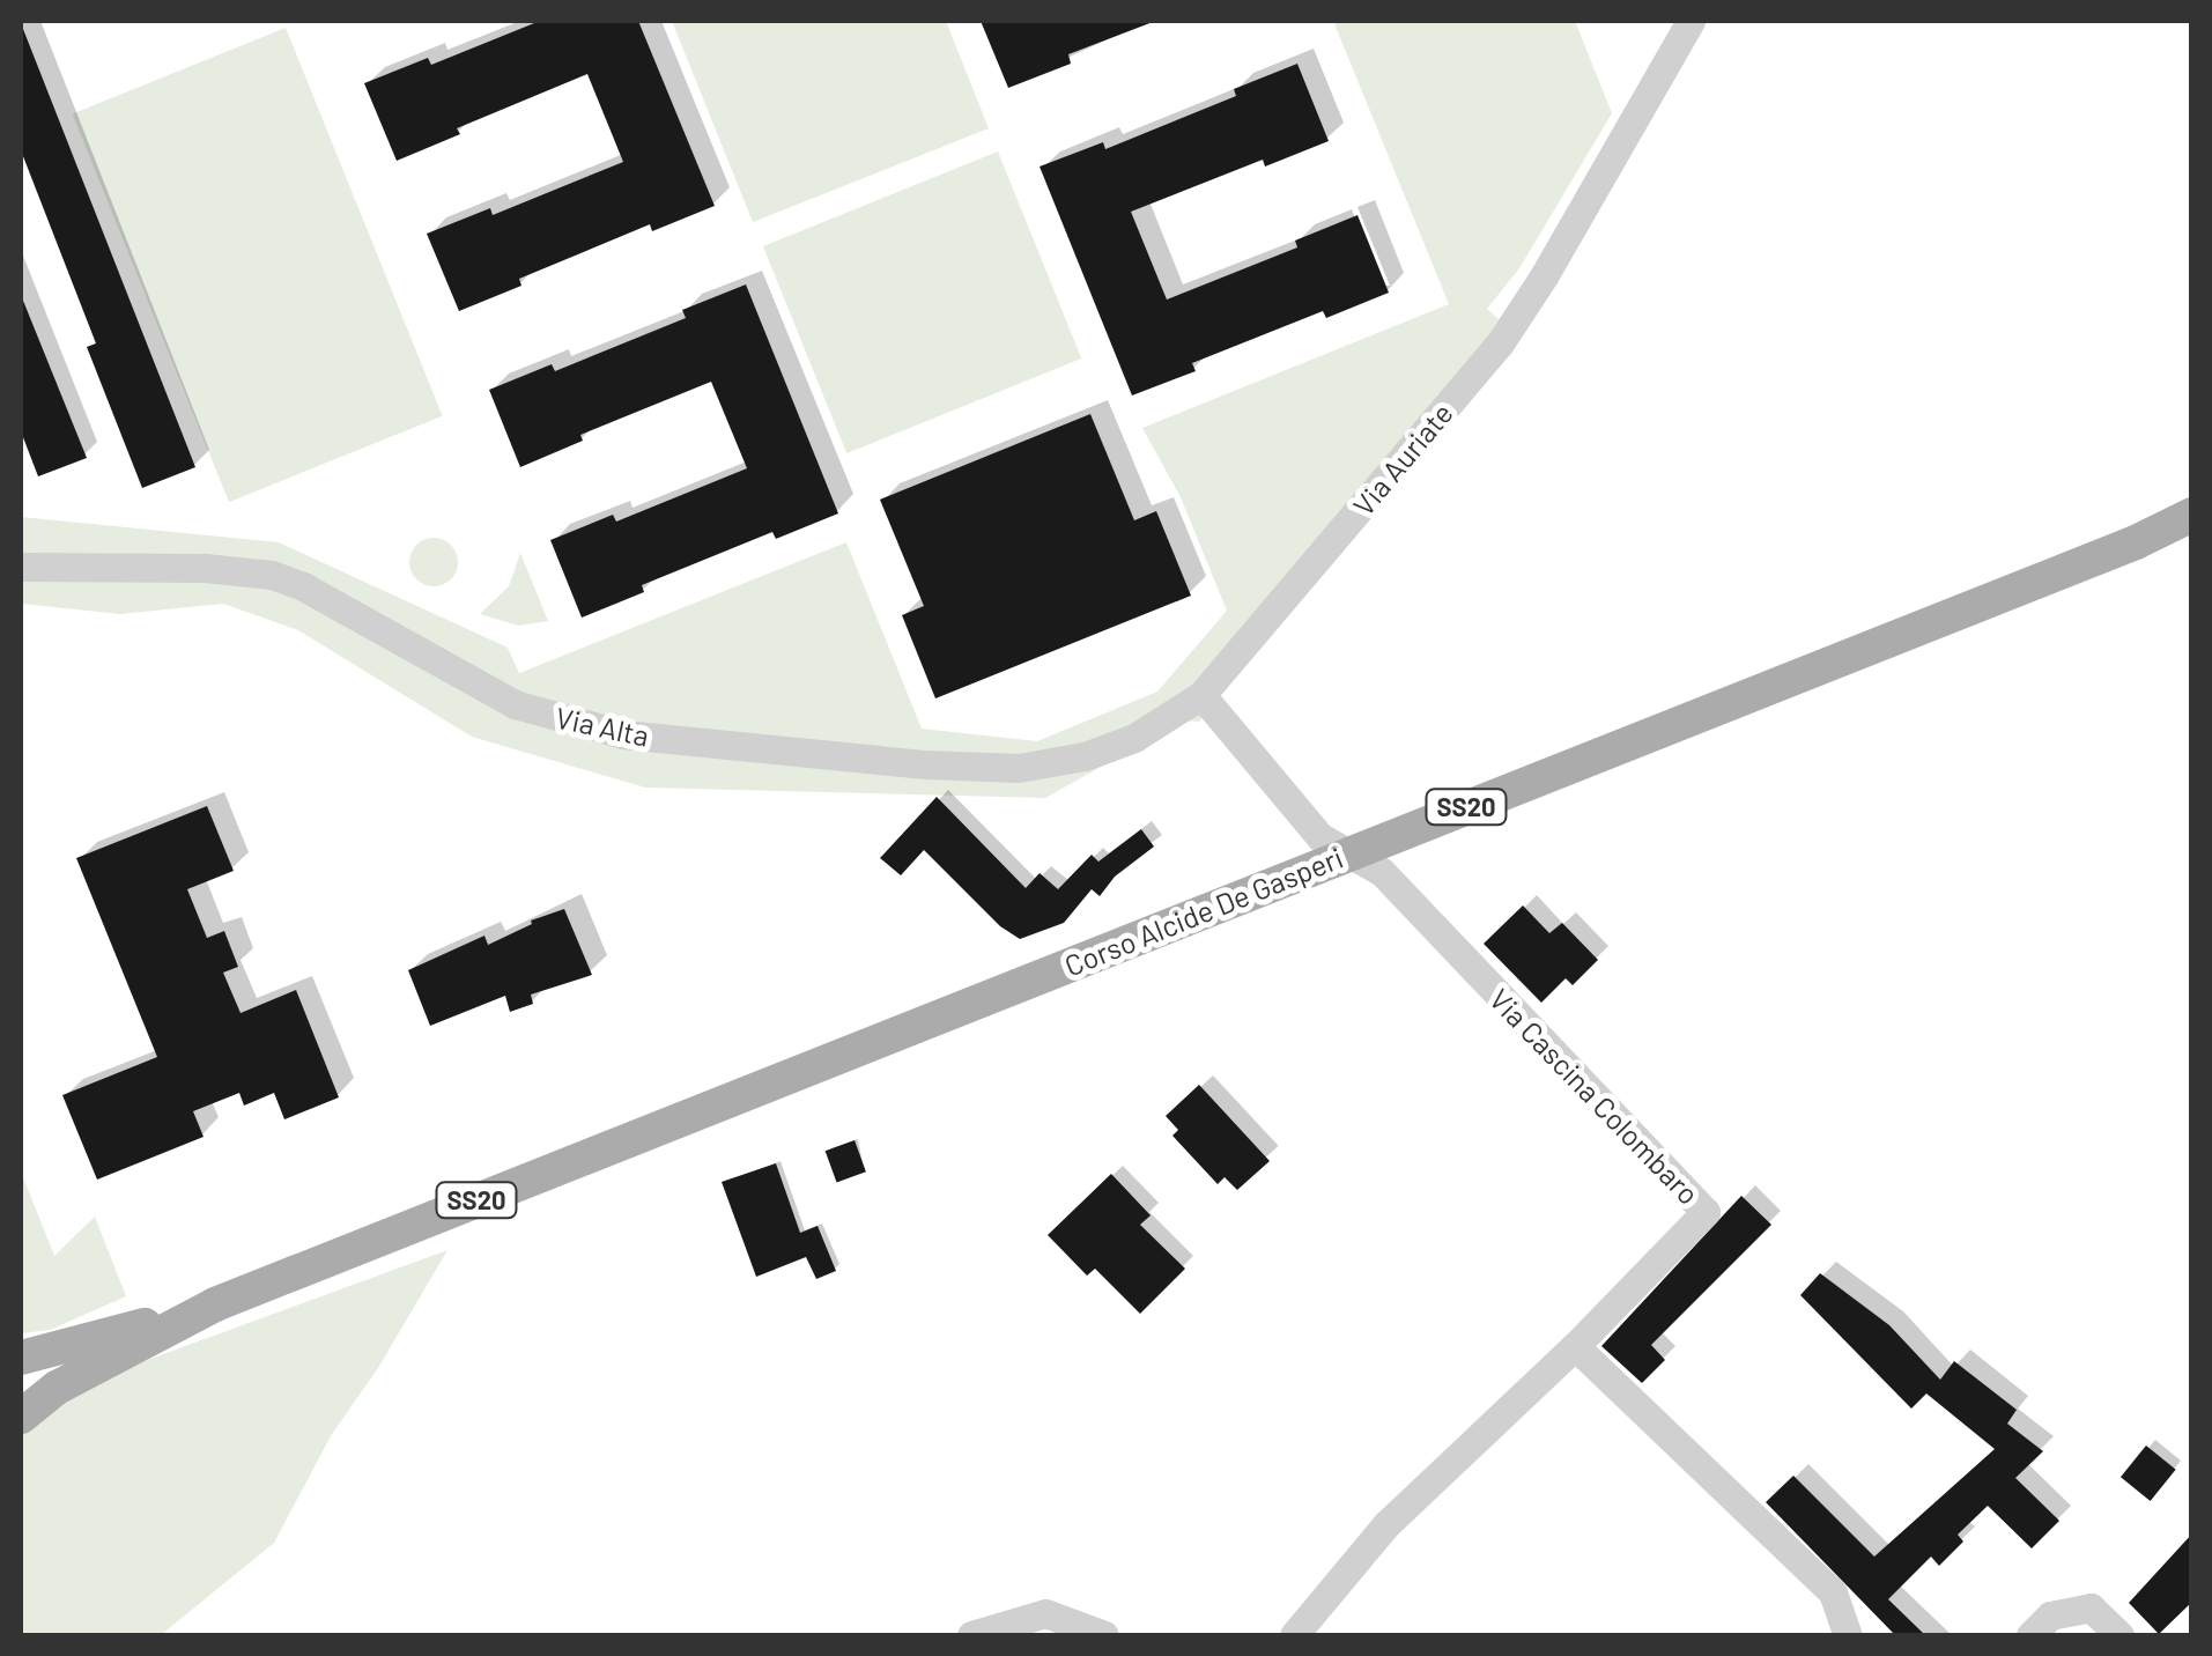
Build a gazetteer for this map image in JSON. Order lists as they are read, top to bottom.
{
  "streets": {
    "main road": ["SS20", "Corso Alcide De Gasperi"],
    "street": ["Via Auriate", "Via Alta", "Via Cascina Colombaro"]
  },
  "crossings": [
    ["Via Auriate", "Via Alta"],
    ["Corso Alcide De Gasperi", "Via Cascina Colombaro"]
  ]
}
